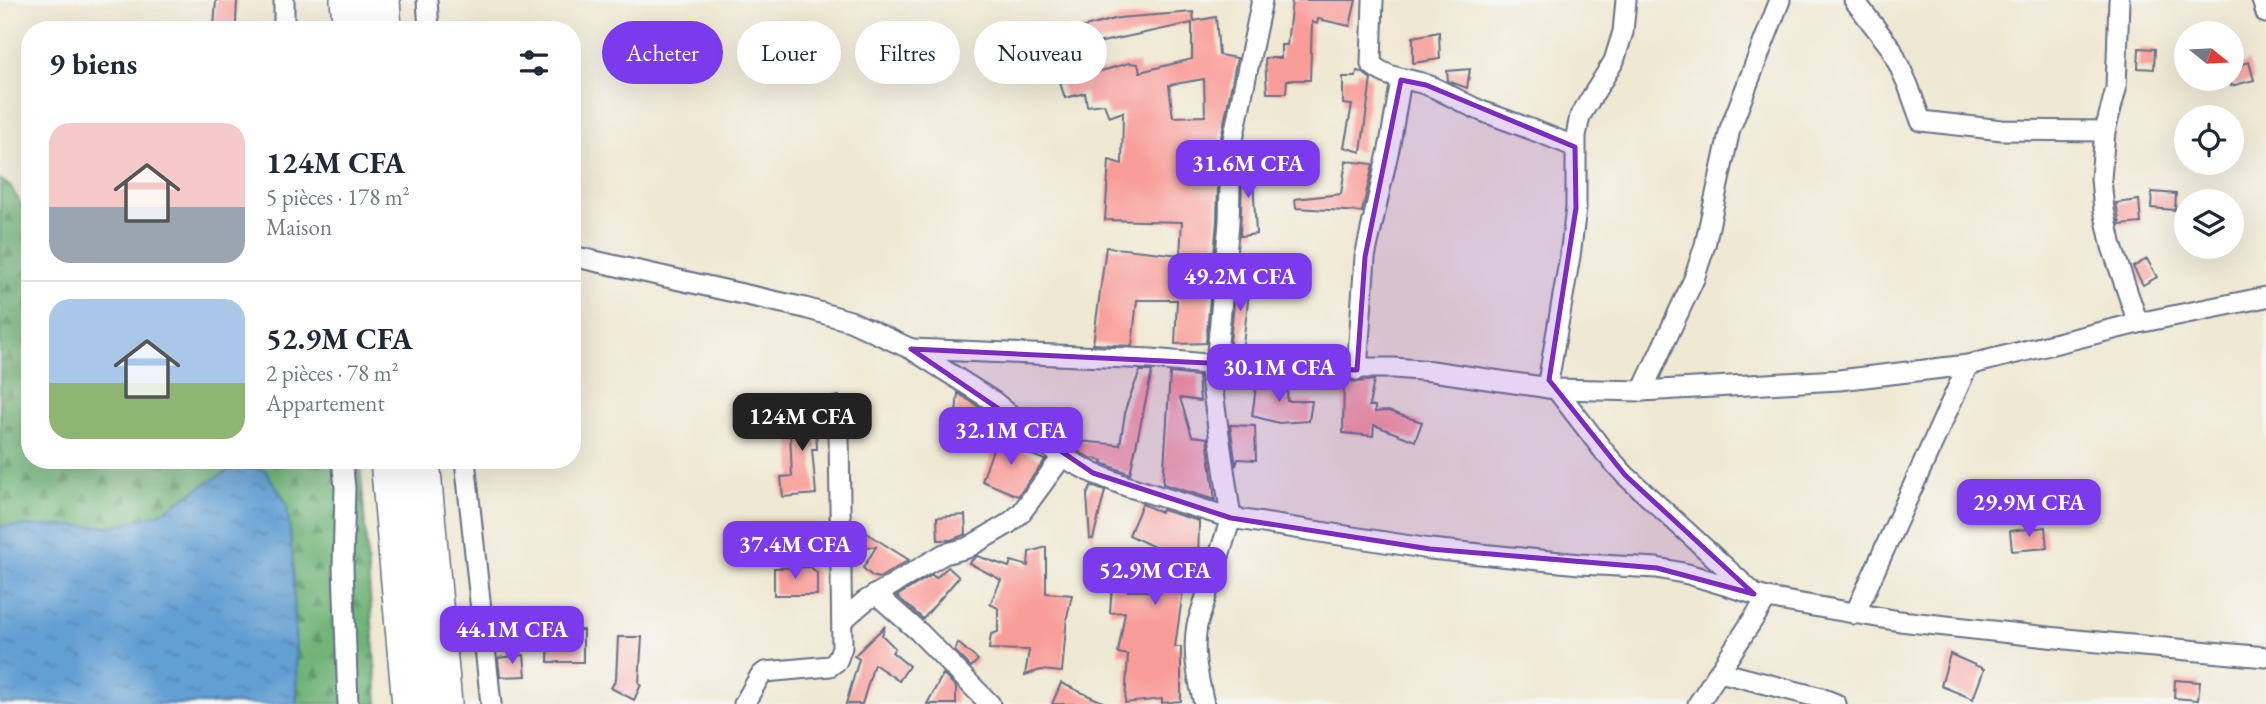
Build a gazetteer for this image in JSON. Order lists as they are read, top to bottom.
{
  "north": "right",
  "page": {
    "chip": [
      "Acheter",
      "Louer",
      "Filtres",
      "Nouveau"
    ],
    "heading": "9 biens",
    "list": [
      {
        "name": "124M CFA",
        "note": "5 pièces · 178 m² · Maison"
      },
      {
        "name": "52.9M CFA",
        "note": "2 pièces · 78 m² · Appartement"
      }
    ],
    "price": [
      "31.6M CFA",
      "49.2M CFA",
      "30.1M CFA",
      "124M CFA",
      "32.1M CFA",
      "29.9M CFA",
      "37.4M CFA",
      "52.9M CFA",
      "44.1M CFA"
    ]
  }
}
